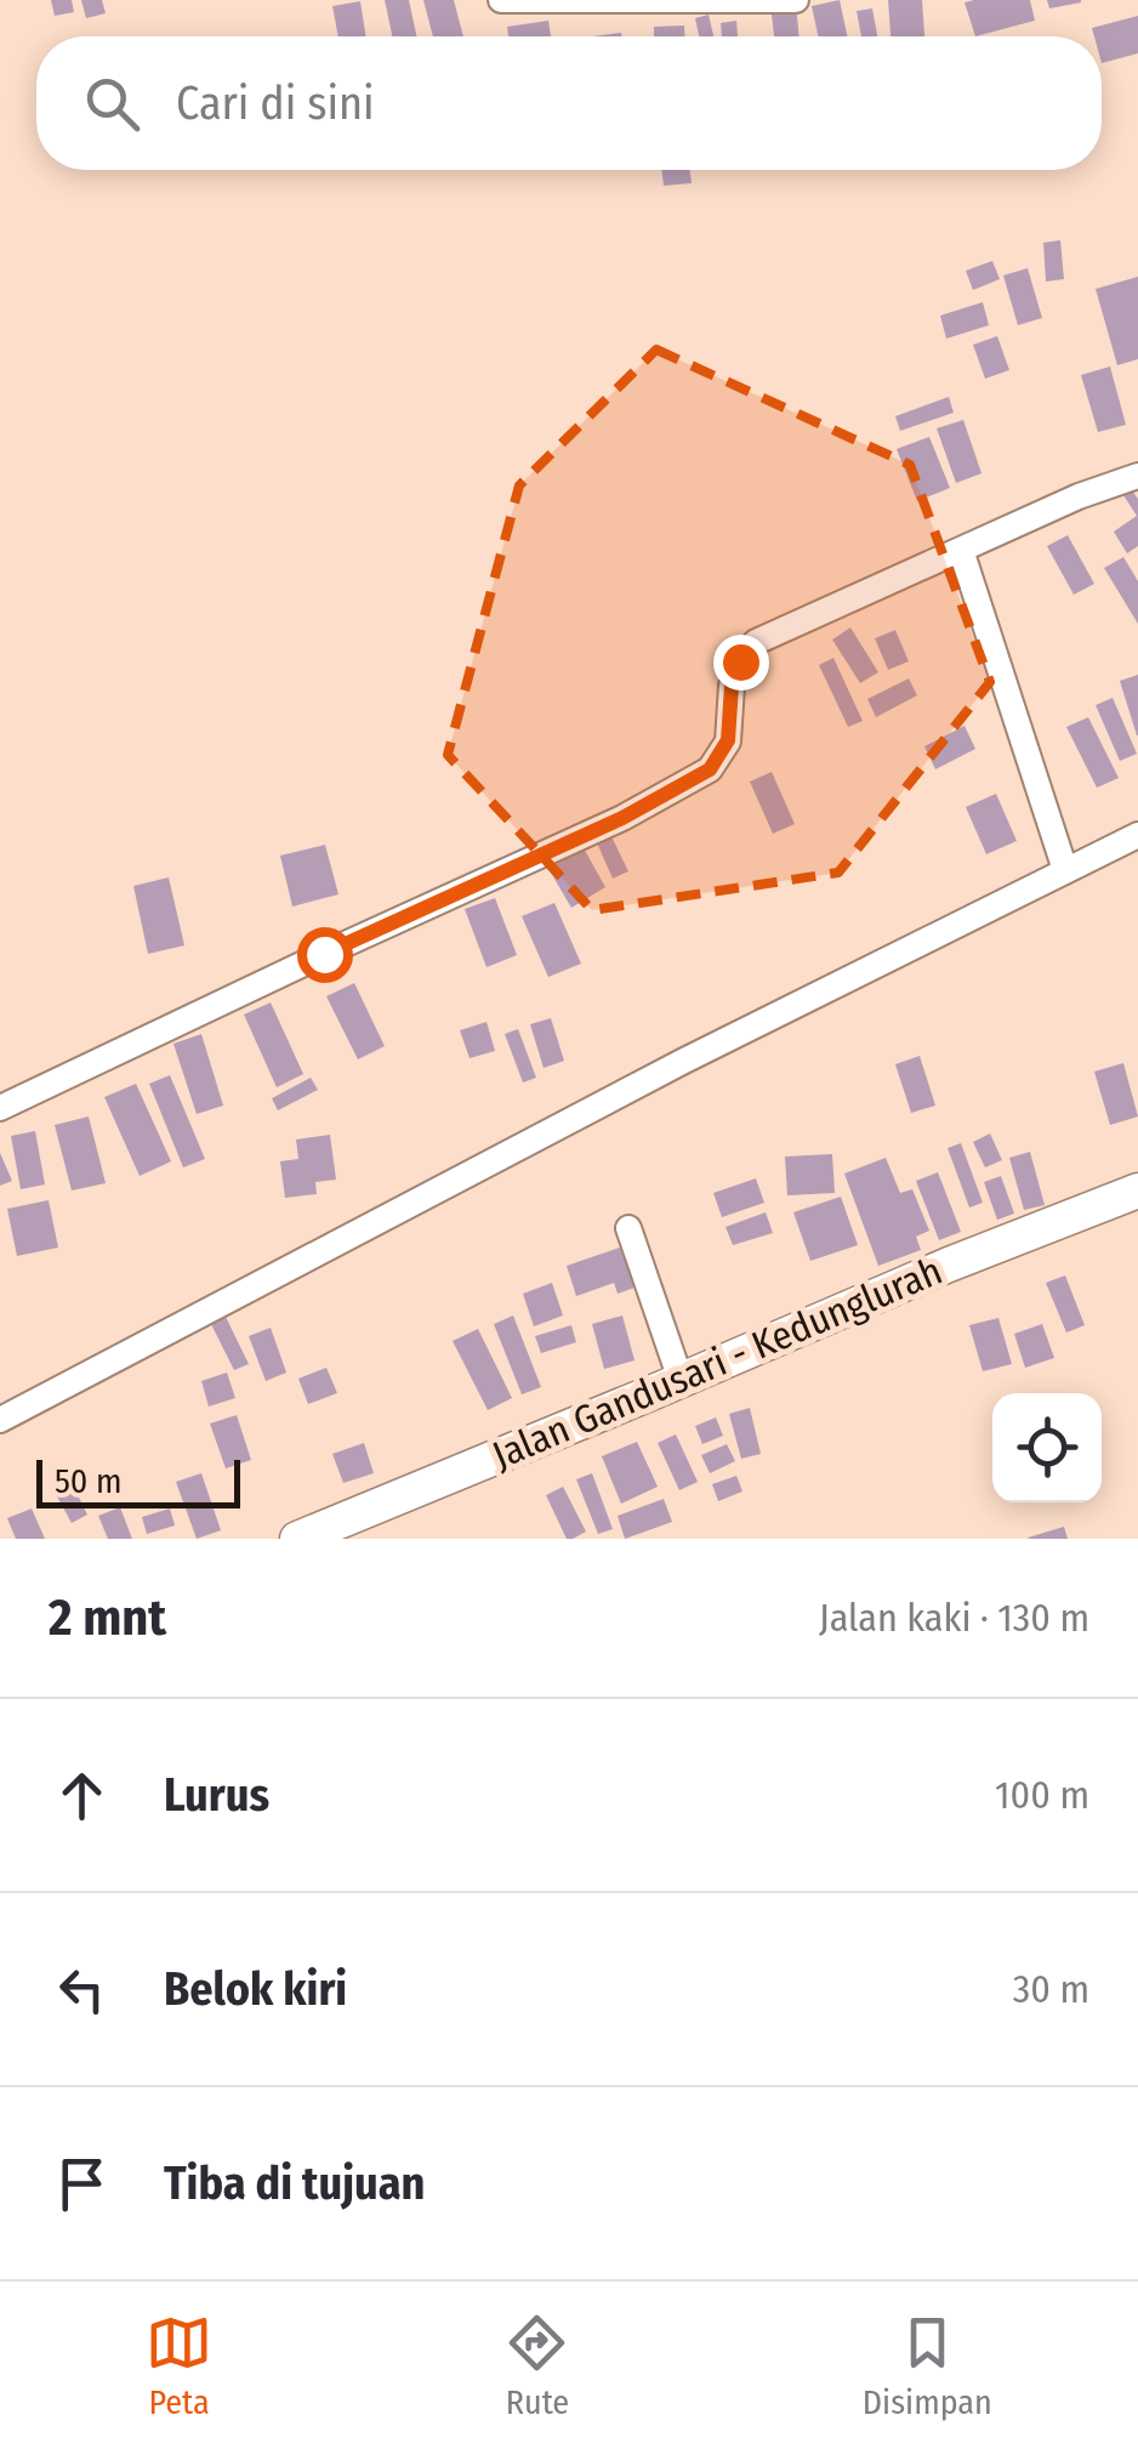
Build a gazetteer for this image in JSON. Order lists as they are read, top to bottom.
{
  "streets": {
    "street": ["Jalan Gandusari - Kedunglurah"]
  },
  "scale_bar": "50 m",
  "page": {
    "search": "Cari di sini",
    "scale": "50 m",
    "heading": ["2 mnt", "Jalan kaki · 130 m"],
    "list": [
      ["Lurus", "100 m"],
      ["Belok kiri", "30 m"],
      "Tiba di tujuan"
    ],
    "nav": ["Peta", "Rute", "Disimpan"]
  }
}
